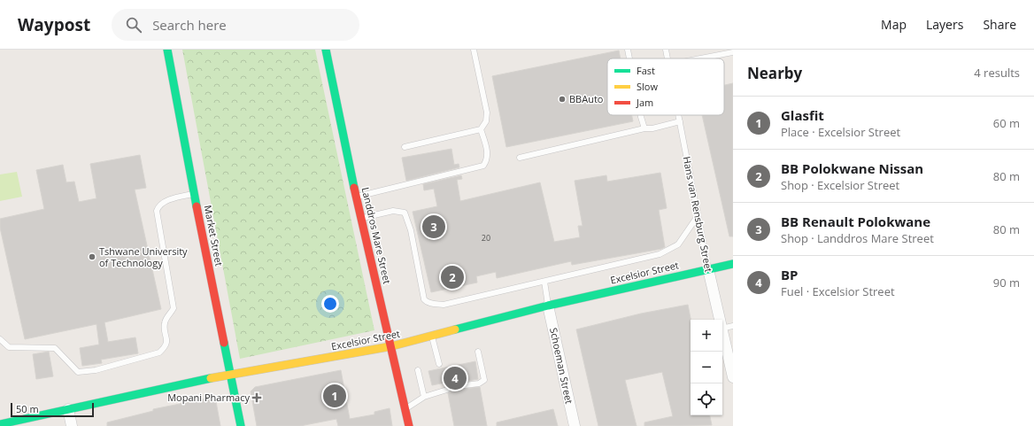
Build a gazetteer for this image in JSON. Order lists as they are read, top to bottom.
{
  "streets": {
    "main road": ["Market Street", "Landdros Mare Street", "Excelsior Street"],
    "street": ["Hans van Rensburg Street", "Schoeman Street"]
  },
  "crossings": [
    ["Hans van Rensburg Street", "Excelsior Street"],
    ["Market Street", "Excelsior Street"],
    ["Landdros Mare Street", "Excelsior Street"],
    ["Excelsior Street", "Schoeman Street"]
  ],
  "places": {
    "other": ["BBAuto", "Tshwane University of Technology"],
    "health": ["Mopani Pharmacy"]
  },
  "house_numbers": ["20"],
  "legend": ["Fast", "Slow", "Jam"],
  "scale_bar": "50 m",
  "page": {
    "header": "Waypost",
    "search": "Search here",
    "nav": ["Map", "Layers", "Share"],
    "heading": ["Nearby", "4 results"],
    "list": [
      {
        "mark": "1",
        "name": "Glasfit",
        "note": "Place · Excelsior Street",
        "value": "60 m"
      },
      {
        "mark": "2",
        "name": "BB Polokwane Nissan",
        "note": "Shop · Excelsior Street",
        "value": "80 m"
      },
      {
        "mark": "3",
        "name": "BB Renault Polokwane",
        "note": "Shop · Landdros Mare Street",
        "value": "80 m"
      },
      {
        "mark": "4",
        "name": "BP",
        "note": "Fuel · Excelsior Street",
        "value": "90 m"
      }
    ],
    "pins": [
      "3",
      "2",
      "4",
      "1"
    ],
    "map_buttons": ["+", "−"],
    "scale": "50 m"
  }
}
